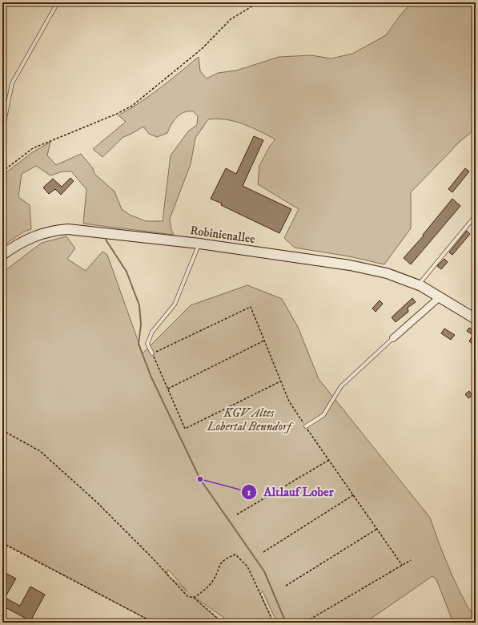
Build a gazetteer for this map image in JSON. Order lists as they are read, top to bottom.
{
  "streets": {
    "street": ["Robinienallee"]
  },
  "parks": ["KGV Altes Lobertal Benndorf"],
  "places": ["Altlauf Lober"]
}
